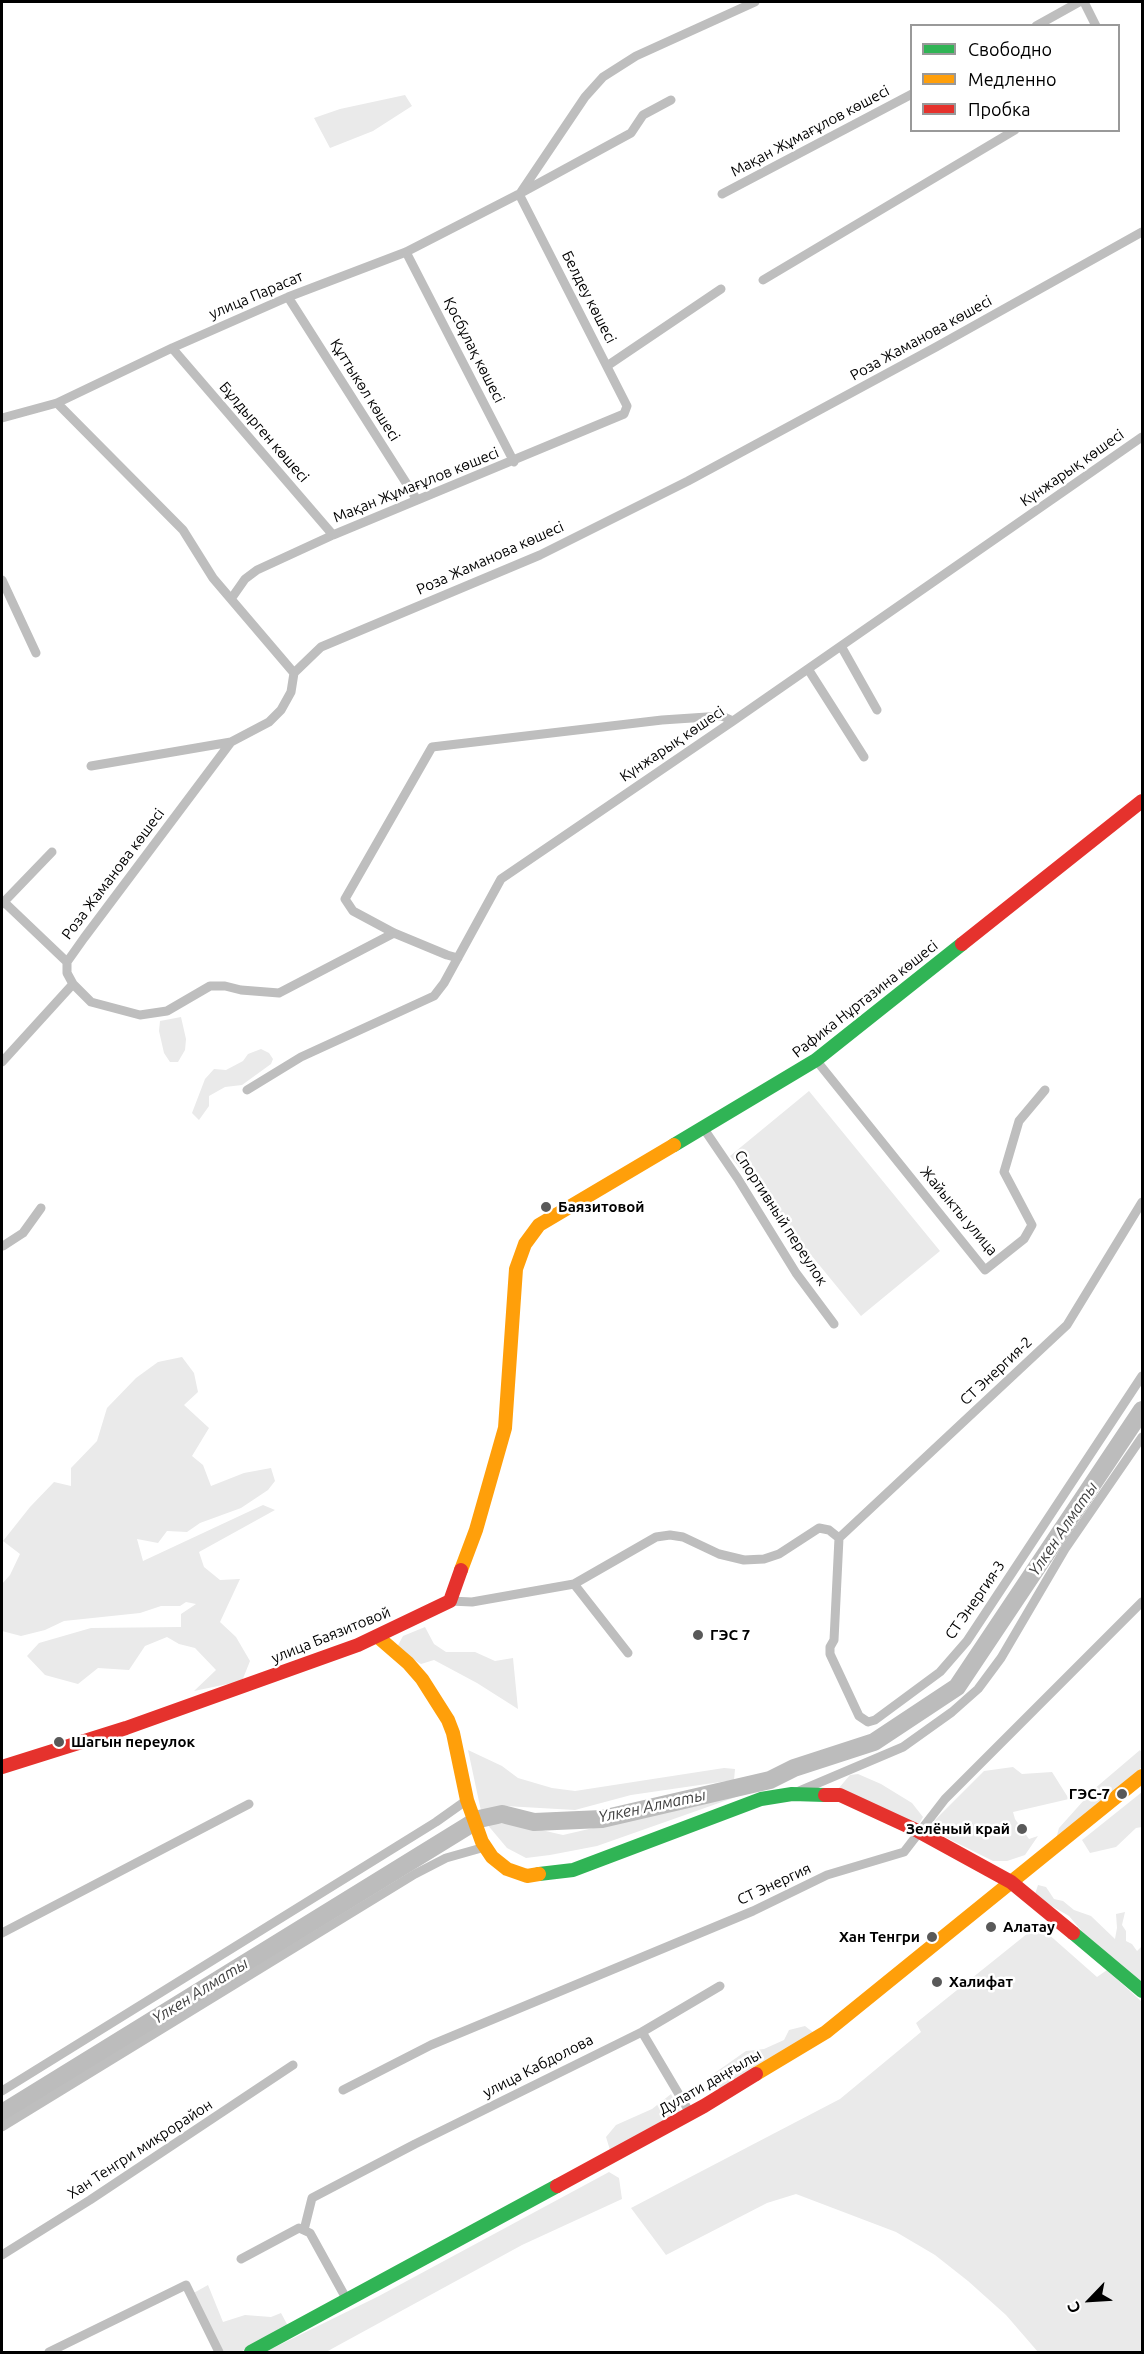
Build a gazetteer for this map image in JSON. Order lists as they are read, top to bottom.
{
  "streets": {
    "street": [
      "Мақан Жұмағұлов көшесі",
      "улица Парасат",
      "Белдеу көшесі",
      "Роза Жаманова көшесі",
      "Қосбұлақ көшесі",
      "Құттыкөл көшесі",
      "Бұлдырген көшесі",
      "Күнжарық көшесі",
      "Рафика Нұртазина көшесі",
      "Жайыкты улица",
      "Спортивный переулок",
      "СТ Энергия-2",
      "СТ Энергия-3",
      "улица Баязитовой",
      "СТ Энергия",
      "улица Кабдолова",
      "Дулати даңғылы",
      "Хан Тенгри микрорайон"
    ]
  },
  "crossings": [
    ["Мақан Жұмағұлов көшесі", "Белдеу көшесі"],
    ["Мақан Жұмағұлов көшесі", "Қосбұлақ көшесі"],
    ["Мақан Жұмағұлов көшесі", "Құттыкөл көшесі"],
    ["Мақан Жұмағұлов көшесі", "Бұлдырген көшесі"],
    ["улица Парасат", "Белдеу көшесі"],
    ["улица Парасат", "Қосбұлақ көшесі"],
    ["улица Парасат", "Құттыкөл көшесі"],
    ["улица Парасат", "Бұлдырген көшесі"],
    ["Рафика Нұртазина көшесі", "Жайыкты улица"],
    ["Рафика Нұртазина көшесі", "Спортивный переулок"],
    ["Рафика Нұртазина көшесі", "улица Баязитовой"],
    ["СТ Энергия-2", "СТ Энергия-3"]
  ],
  "water": ["Үлкен Алматы"],
  "places": [
    "Баязитовой",
    "ГЭС 7",
    "Шагын переулок",
    "ГЭС-7",
    "Зелёный край",
    "Алатау",
    "Хан Тенгри",
    "Халифат"
  ],
  "legend": ["Свободно", "Медленно", "Пробка"],
  "north": "bottom left"
}
